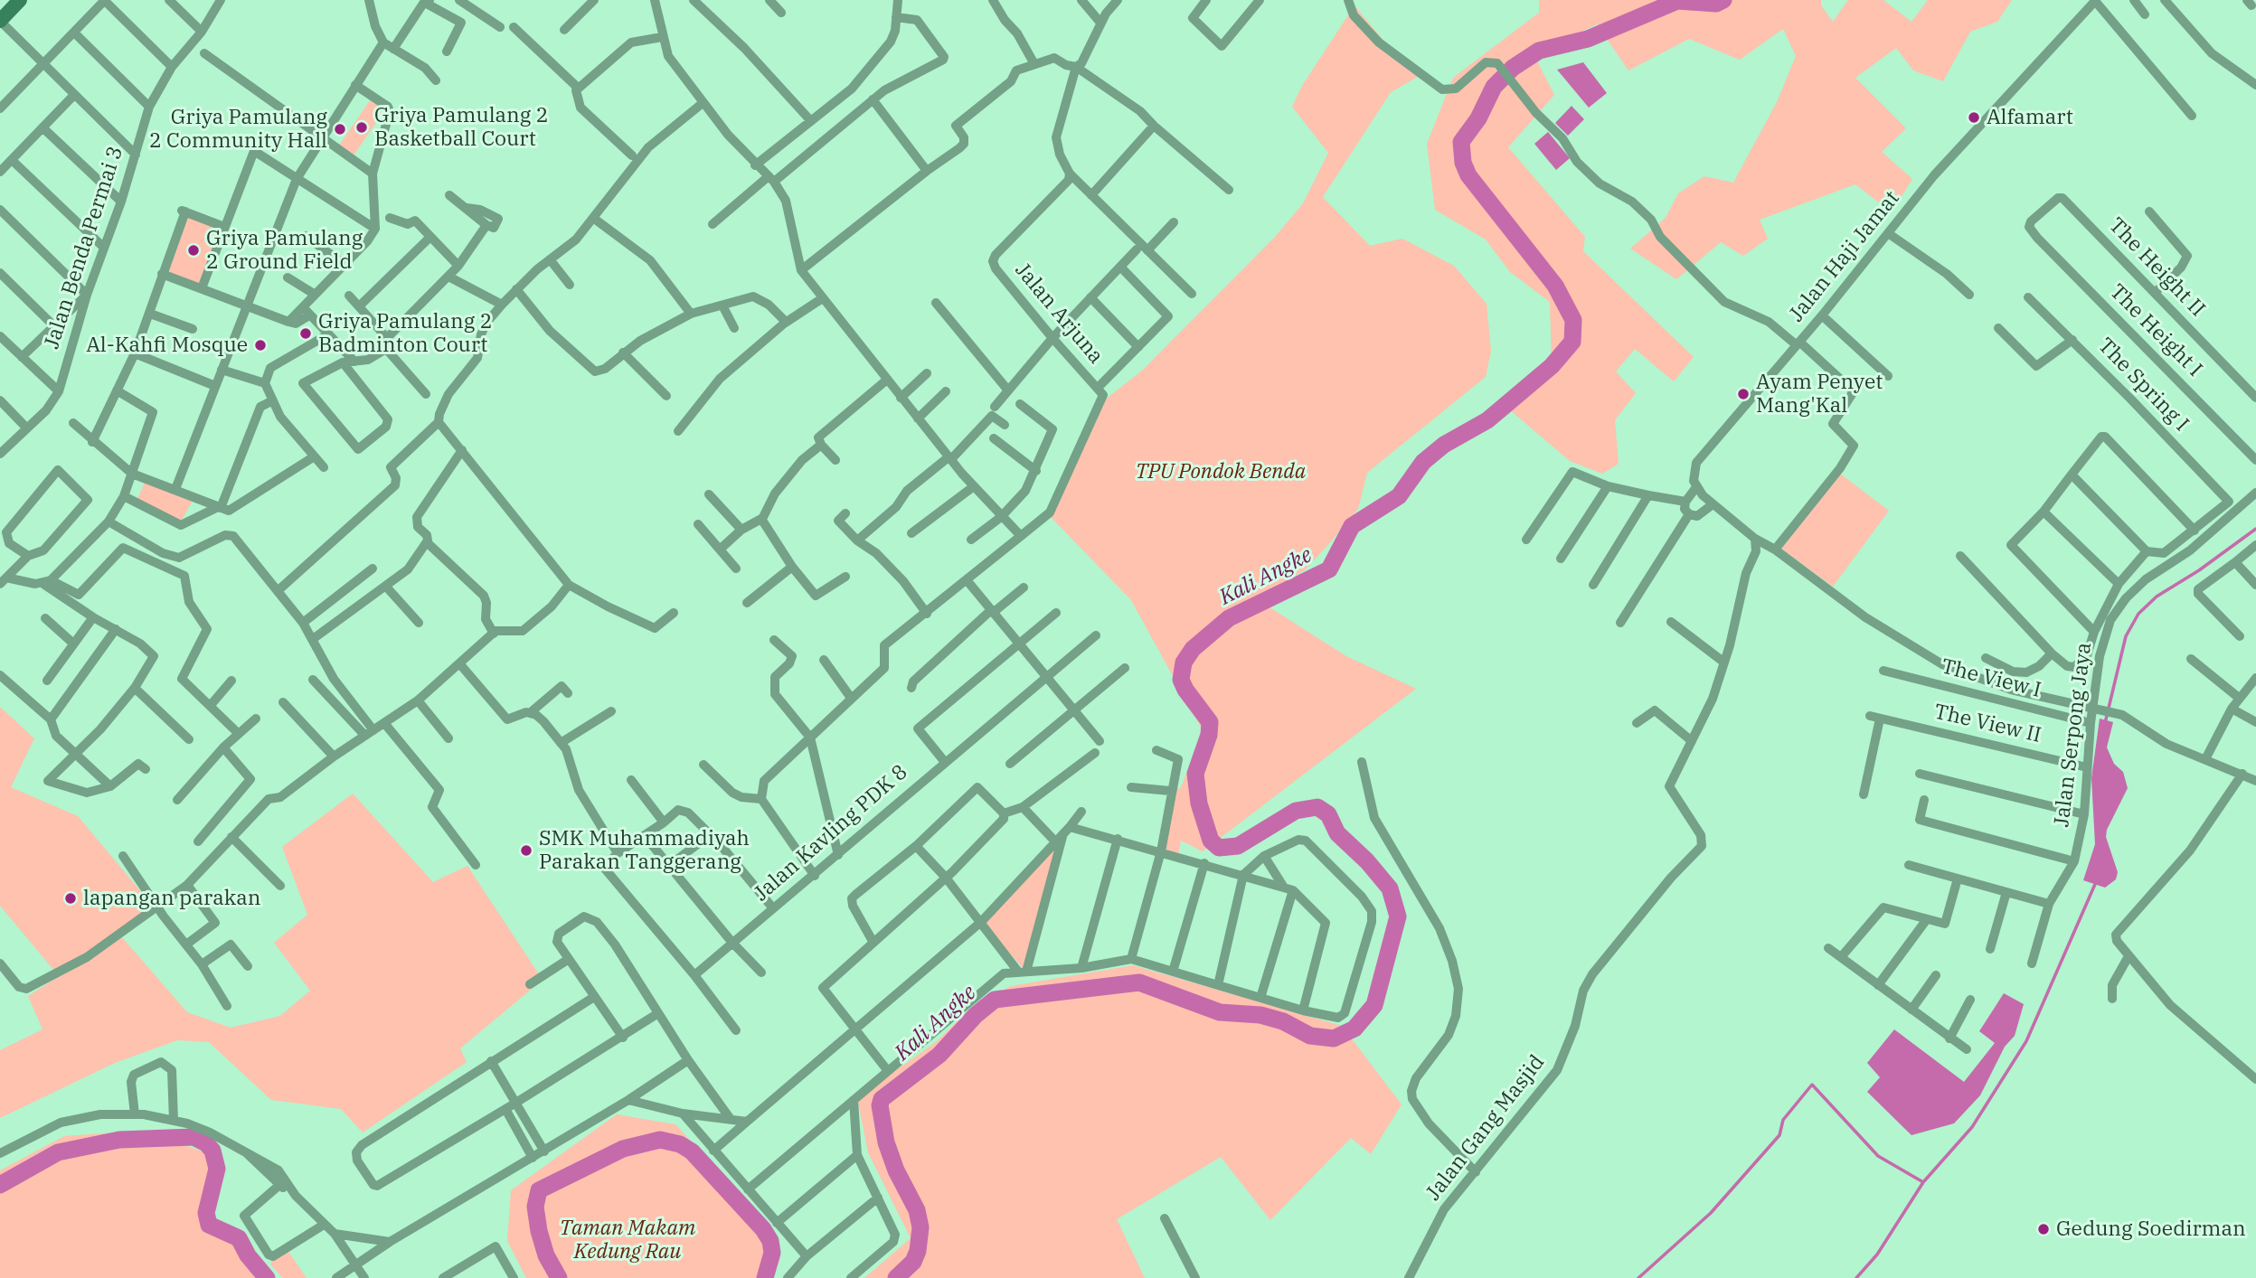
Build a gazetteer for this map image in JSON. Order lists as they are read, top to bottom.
{
  "streets": {
    "street": [
      "Jalan Benda Permai 3",
      "Jalan Haji Jamat",
      "The Height II",
      "Jalan Arjuna",
      "The Height I",
      "The Spring I",
      "The View I",
      "The View II",
      "Jalan Serpong Jaya",
      "Jalan Kavling PDK 8",
      "Jalan Gang Masjid"
    ]
  },
  "crossings": [
    ["The Height II", "The Height I"],
    ["The View I", "Jalan Serpong Jaya"],
    ["The View II", "Jalan Serpong Jaya"]
  ],
  "water": ["Kali Angke"],
  "parks": ["TPU Pondok Benda", "Taman Makam Kedung Rau"],
  "places": [
    "Alfamart",
    "Griya Pamulang 2 Basketball Court",
    "Griya Pamulang 2 Community Hall",
    "Griya Pamulang 2 Ground Field",
    "Griya Pamulang 2 Badminton Court",
    "Al-Kahfi Mosque",
    "Ayam Penyet Mang'Kal",
    "SMK Muhammadiyah Parakan Tanggerang",
    "lapangan parakan",
    "Gedung Soedirman"
  ]
}
